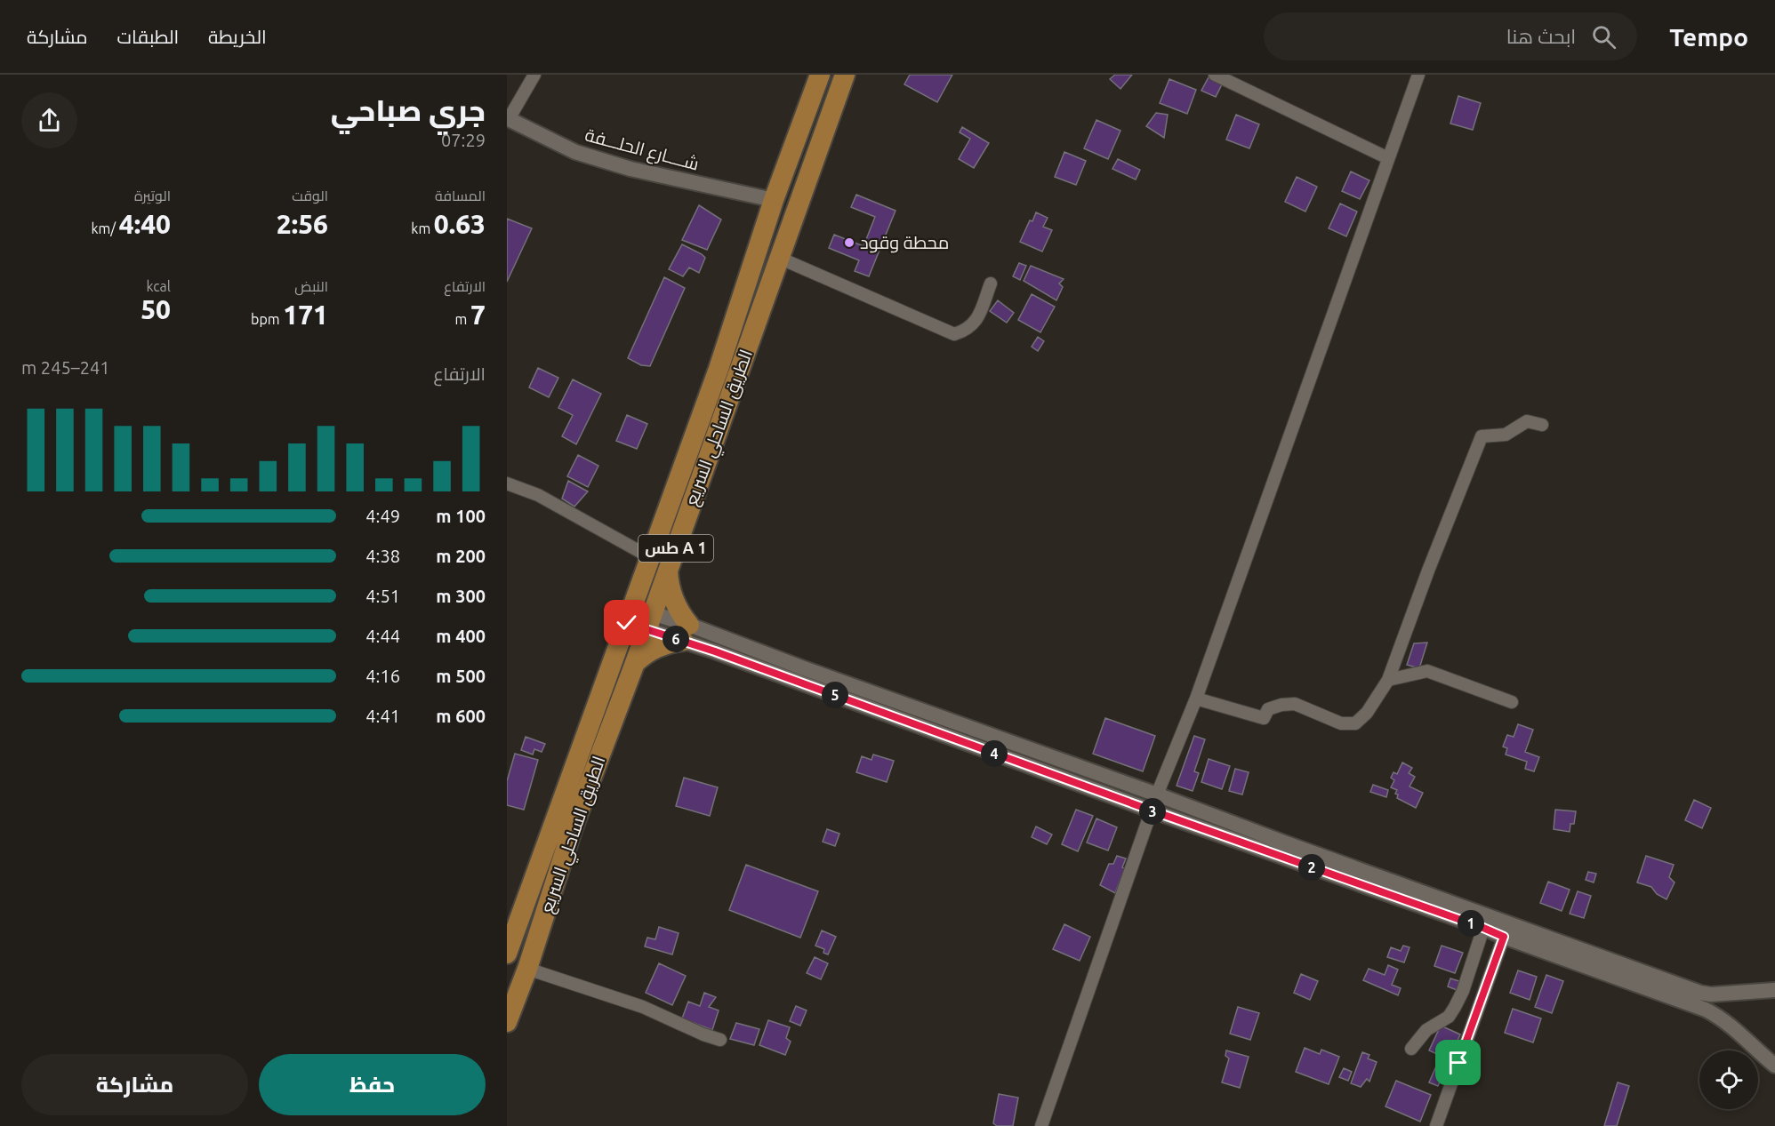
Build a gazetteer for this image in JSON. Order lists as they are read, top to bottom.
{
  "streets": {
    "highway": ["الطريق الساحلي السريع", "طس A 1"],
    "street": ["شــــارع الحلـــفة"]
  },
  "crossings": [
    ["شــــارع الحلـــفة", "الطريق الساحلي السريع"]
  ],
  "places": ["محطة وقود"],
  "page": {
    "header": "Tempo",
    "search": "ابحث هنا",
    "nav": ["الخريطة", "الطبقات", "مشاركة"],
    "heading": ["جري صباحي", "07:29"],
    "stats": [
      ["المسافة", "0.63 km"],
      ["الوقت", "2:56"],
      ["الوتيرة", "4:40 /km"],
      ["الارتفاع", "7 m"],
      ["النبض", "171 bpm"],
      ["kcal", "50"]
    ],
    "chart": ["الارتفاع", "241–245 m"],
    "list": [
      {
        "name": "100 m",
        "note": "4:49"
      },
      {
        "name": "200 m",
        "note": "4:38"
      },
      {
        "name": "300 m",
        "note": "4:51"
      },
      {
        "name": "400 m",
        "note": "4:44"
      },
      {
        "name": "500 m",
        "note": "4:16"
      },
      {
        "name": "600 m",
        "note": "4:41"
      }
    ],
    "pins": [
      "6",
      "5",
      "4",
      "3",
      "2",
      "1"
    ],
    "buttons": ["حفظ", "مشاركة"]
  }
}
